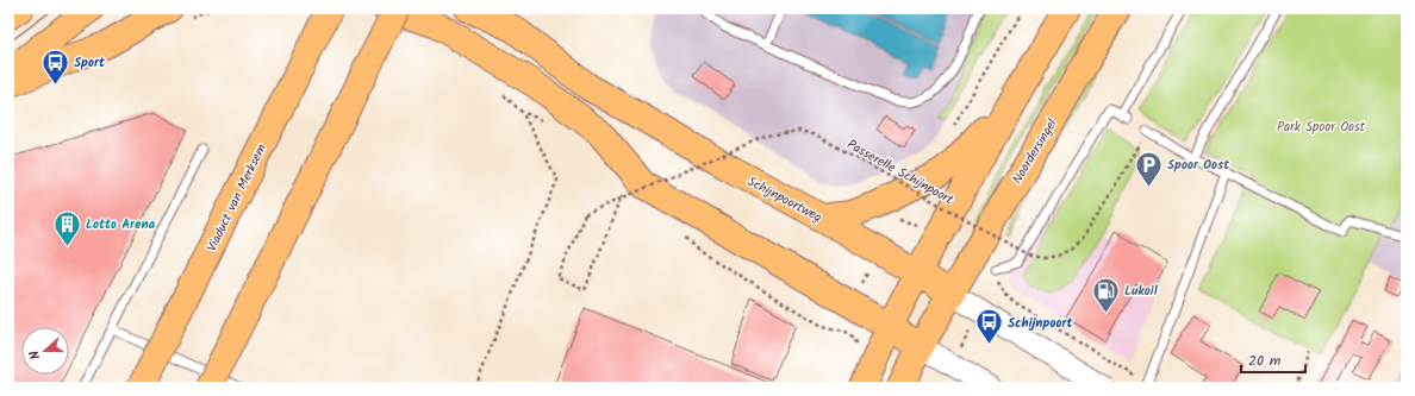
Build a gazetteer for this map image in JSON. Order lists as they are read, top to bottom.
{
  "streets": {
    "main road": ["Noordersingel", "Viaduct van Merksem", "Schijnpoortweg"],
    "path": ["Passerelle Schijnpoort"]
  },
  "crossings": [
    ["Noordersingel", "Schijnpoortweg"]
  ],
  "parks": ["Park Spoor Oost"],
  "places": {
    "bus stop": ["Sport", "Schijnpoort"],
    "parking": ["Spoor Oost"],
    "building": ["Lotto Arena"],
    "fuel station": ["Lukoil"]
  },
  "scale_bar": "20 m",
  "north": "left"
}
